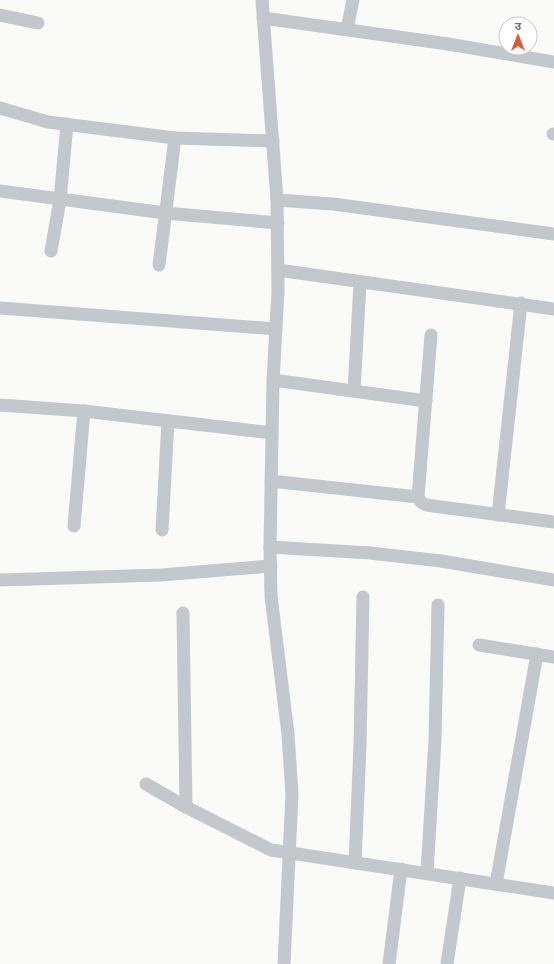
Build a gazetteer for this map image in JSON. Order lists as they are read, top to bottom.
{
  "north": "top"
}
